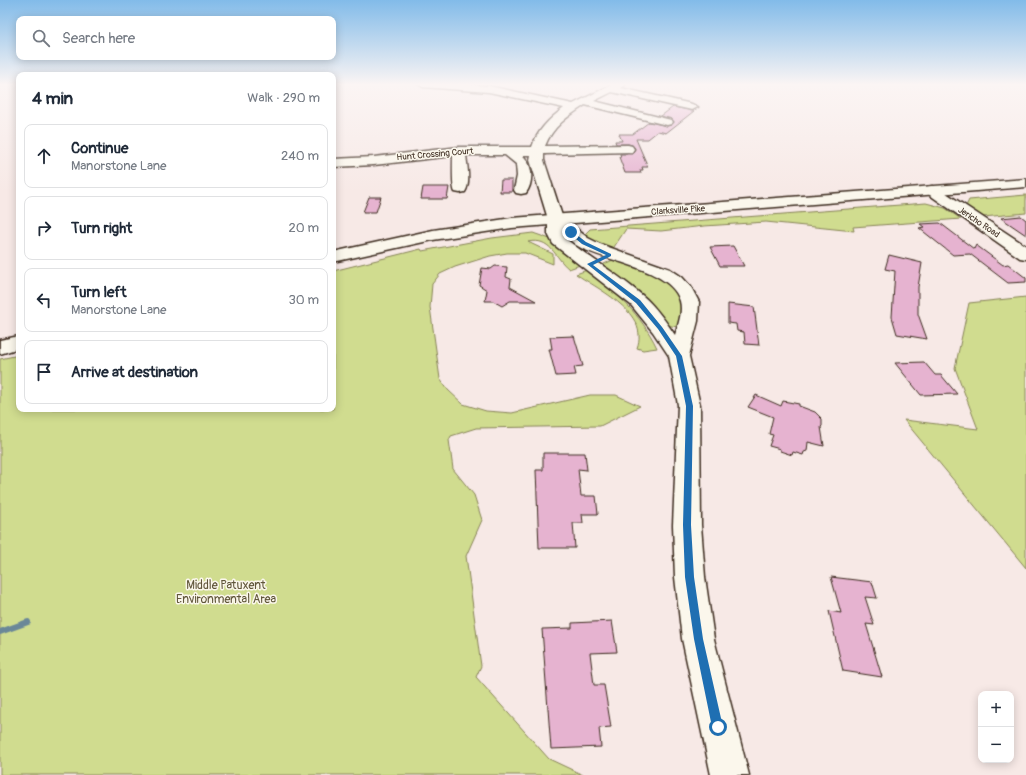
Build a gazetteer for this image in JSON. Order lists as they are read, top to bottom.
{
  "streets": {
    "street": ["Hunt Crossing Court", "Clarksville Pike", "Jericho Road"]
  },
  "crossings": [
    ["Clarksville Pike", "Jericho Road"]
  ],
  "parks": ["Middle Patuxent Environmental Area"],
  "page": {
    "search": "Search here",
    "heading": ["4 min", "Walk · 290 m"],
    "list": [
      ["Continue", "Manorstone Lane", "240 m"],
      ["Turn right", "20 m"],
      ["Turn left", "Manorstone Lane", "30 m"],
      "Arrive at destination"
    ],
    "map_buttons": ["+", "−"]
  }
}
